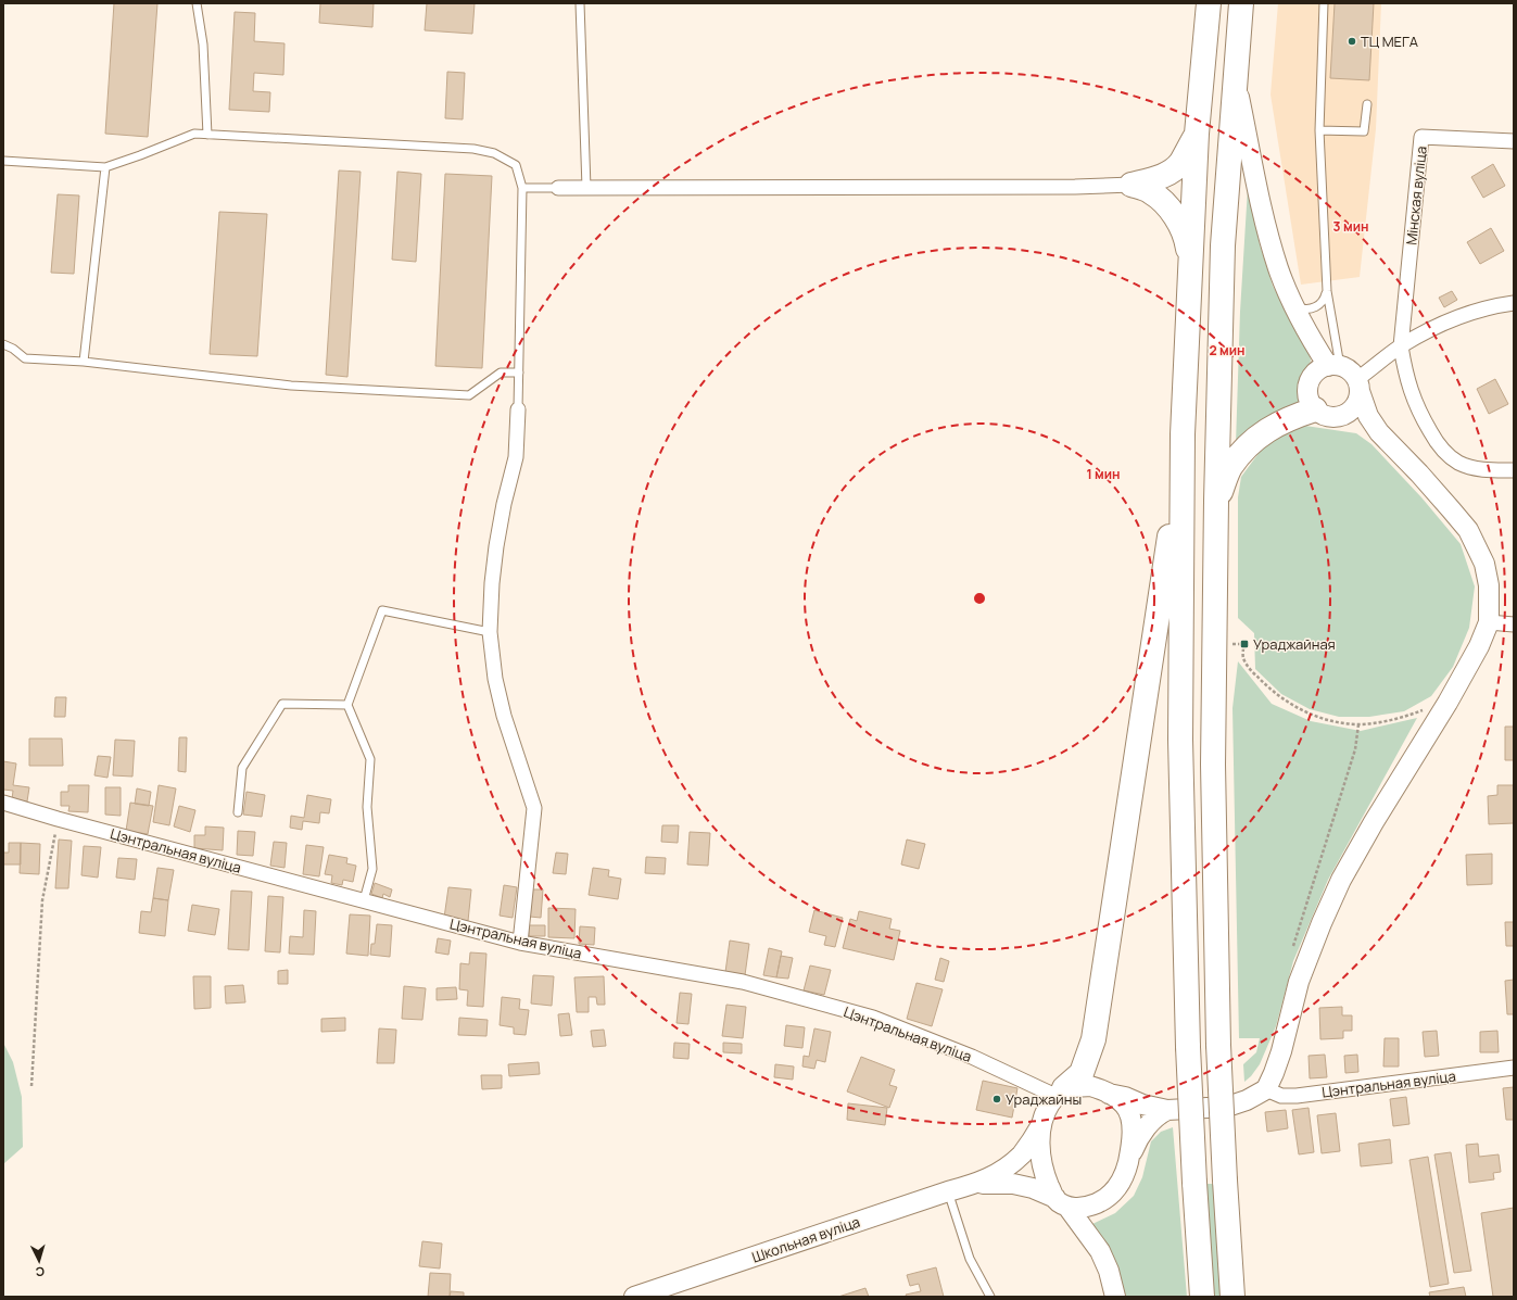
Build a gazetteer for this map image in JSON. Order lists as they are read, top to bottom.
{
  "streets": {
    "street": ["Мінская вуліца", "Цэнтральная вуліца", "Школьная вуліца"]
  },
  "places": {
    "other": ["ТЦ МЕГА", "Ураджайны"],
    "transit": ["Ураджайная"]
  },
  "north": "bottom",
  "rings": ["3 мин", "2 мин", "1 мин"]
}
